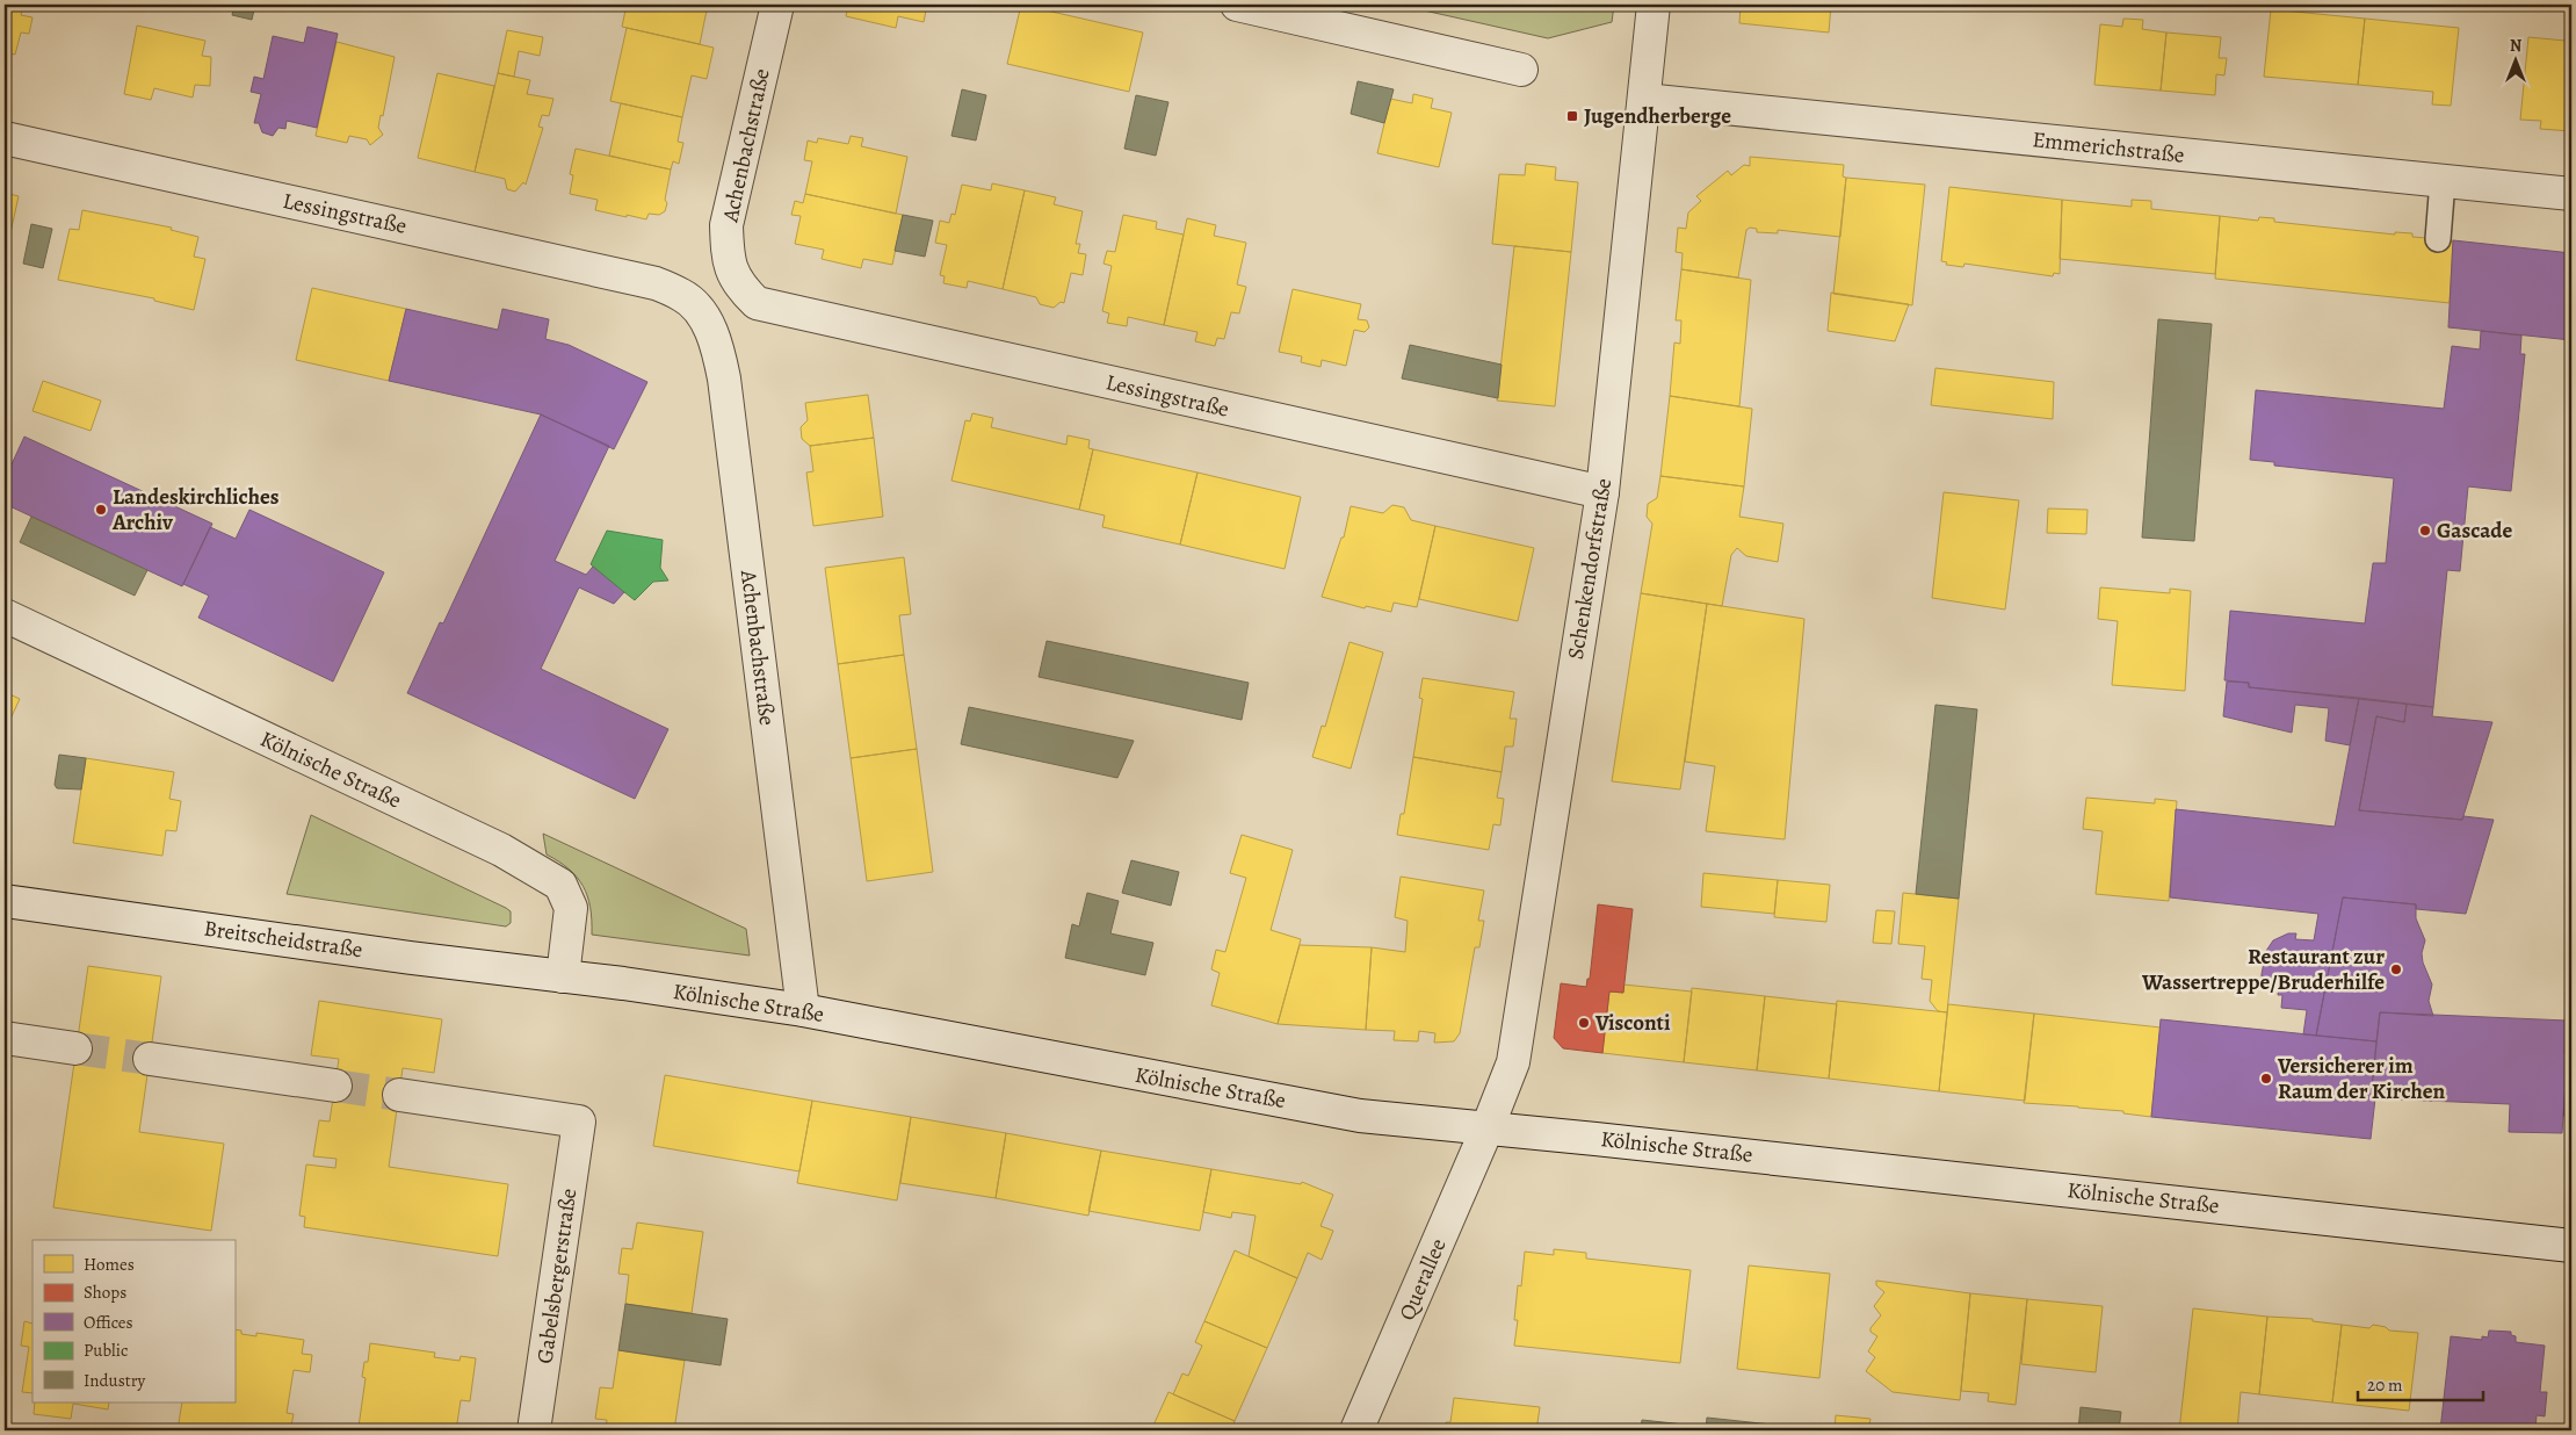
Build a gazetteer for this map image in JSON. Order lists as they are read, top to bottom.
{
  "streets": {
    "street": [
      "Achenbachstraße",
      "Emmerichstraße",
      "Lessingstraße",
      "Schenkendorfstraße",
      "Kölnische Straße",
      "Breitscheidstraße",
      "Gabelsbergerstraße",
      "Querallee"
    ]
  },
  "crossings": [
    ["Achenbachstraße", "Lessingstraße"],
    ["Achenbachstraße", "Kölnische Straße"],
    ["Emmerichstraße", "Schenkendorfstraße"],
    ["Lessingstraße", "Schenkendorfstraße"],
    ["Schenkendorfstraße", "Kölnische Straße"],
    ["Schenkendorfstraße", "Querallee"],
    ["Kölnische Straße", "Breitscheidstraße"],
    ["Kölnische Straße", "Querallee"]
  ],
  "places": {
    "transit": ["Jugendherberge"],
    "other": [
      "Landeskirchliches Archiv",
      "Gascade",
      "Restaurant zur Wassertreppe/Bruderhilfe",
      "Visconti",
      "Versicherer im Raum der Kirchen"
    ]
  },
  "legend": [
    "Homes",
    "Shops",
    "Offices",
    "Public",
    "Industry"
  ],
  "scale_bar": "20 m",
  "north": "top"
}
